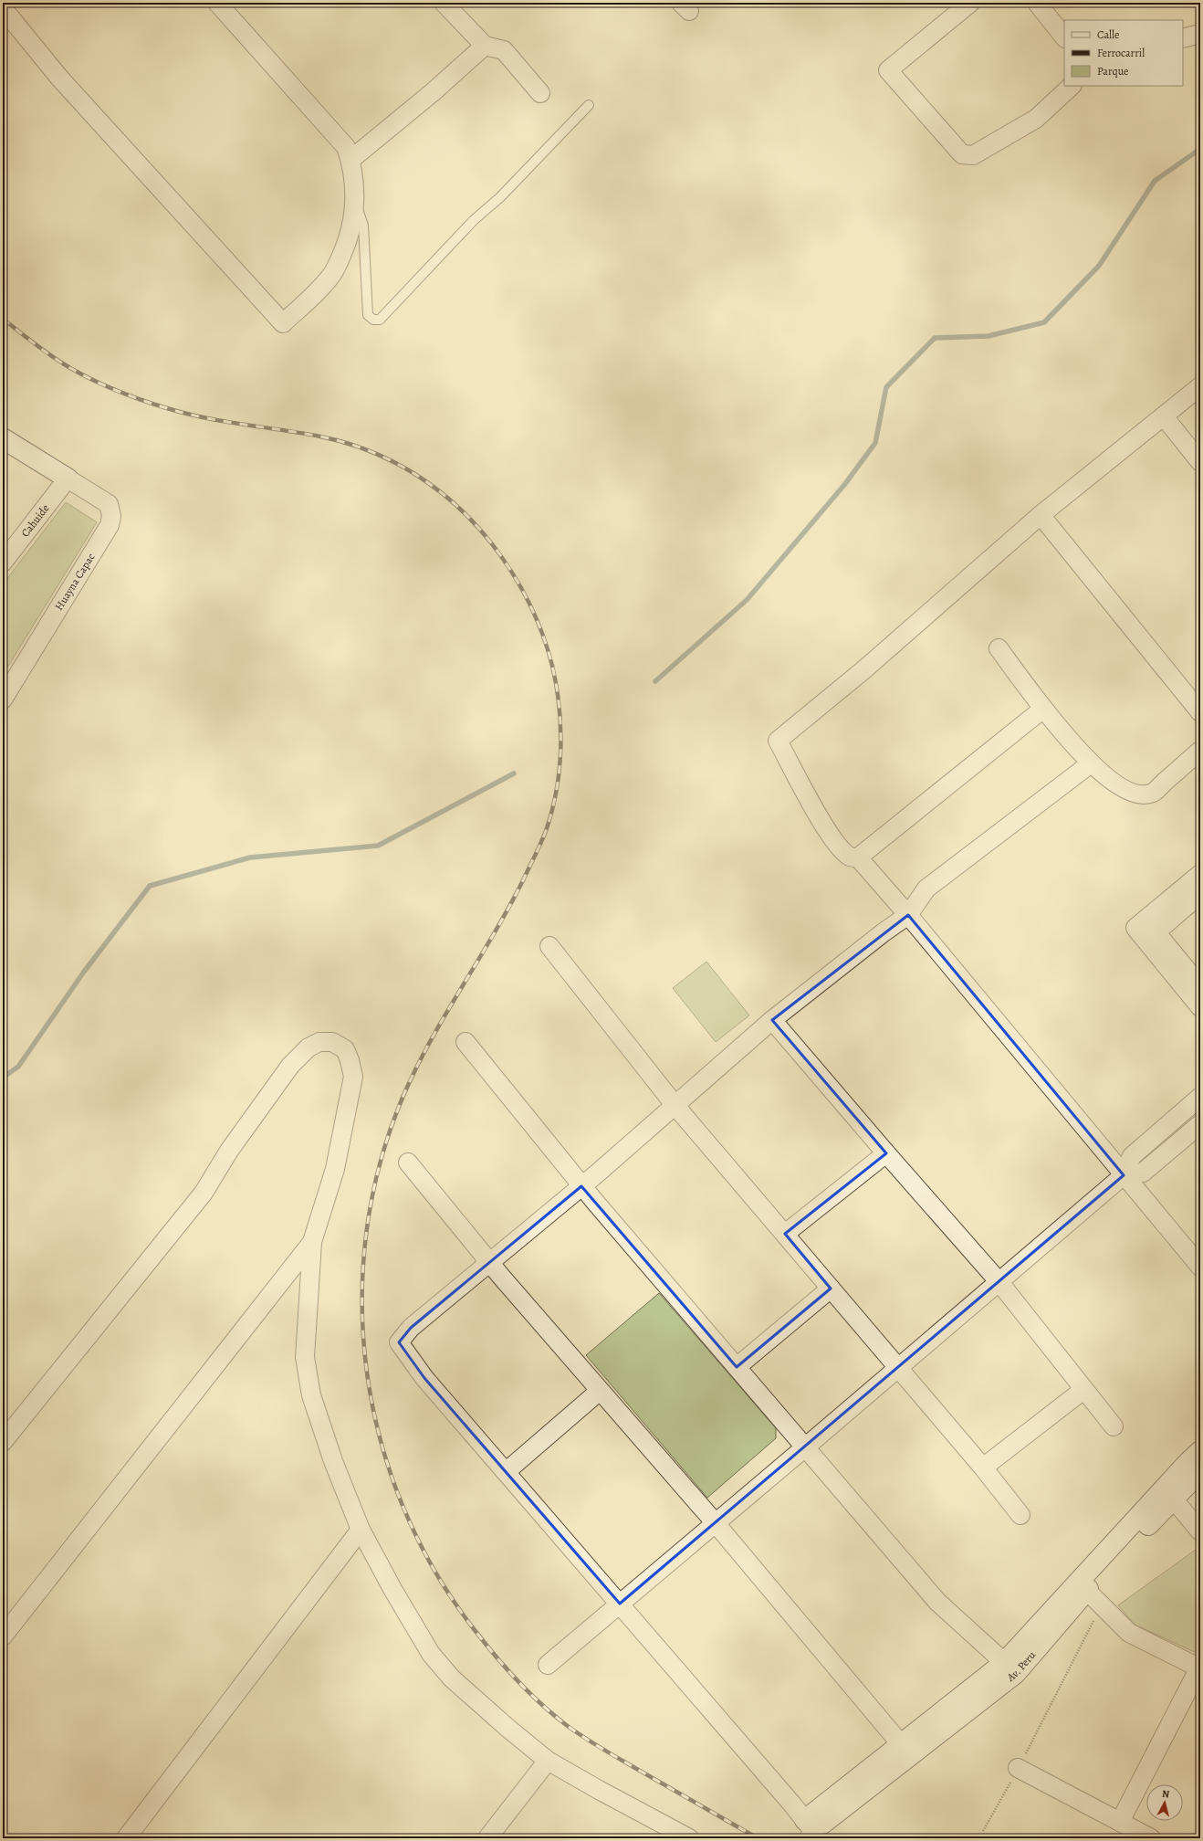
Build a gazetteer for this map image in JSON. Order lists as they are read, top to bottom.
{
  "streets": {
    "street": ["Cahuide", "Huayna Capac", "Av. Peru"]
  },
  "crossings": [
    ["Cahuide", "Huayna Capac"]
  ],
  "legend": ["Calle", "Ferrocarril", "Parque"],
  "north": "top"
}
